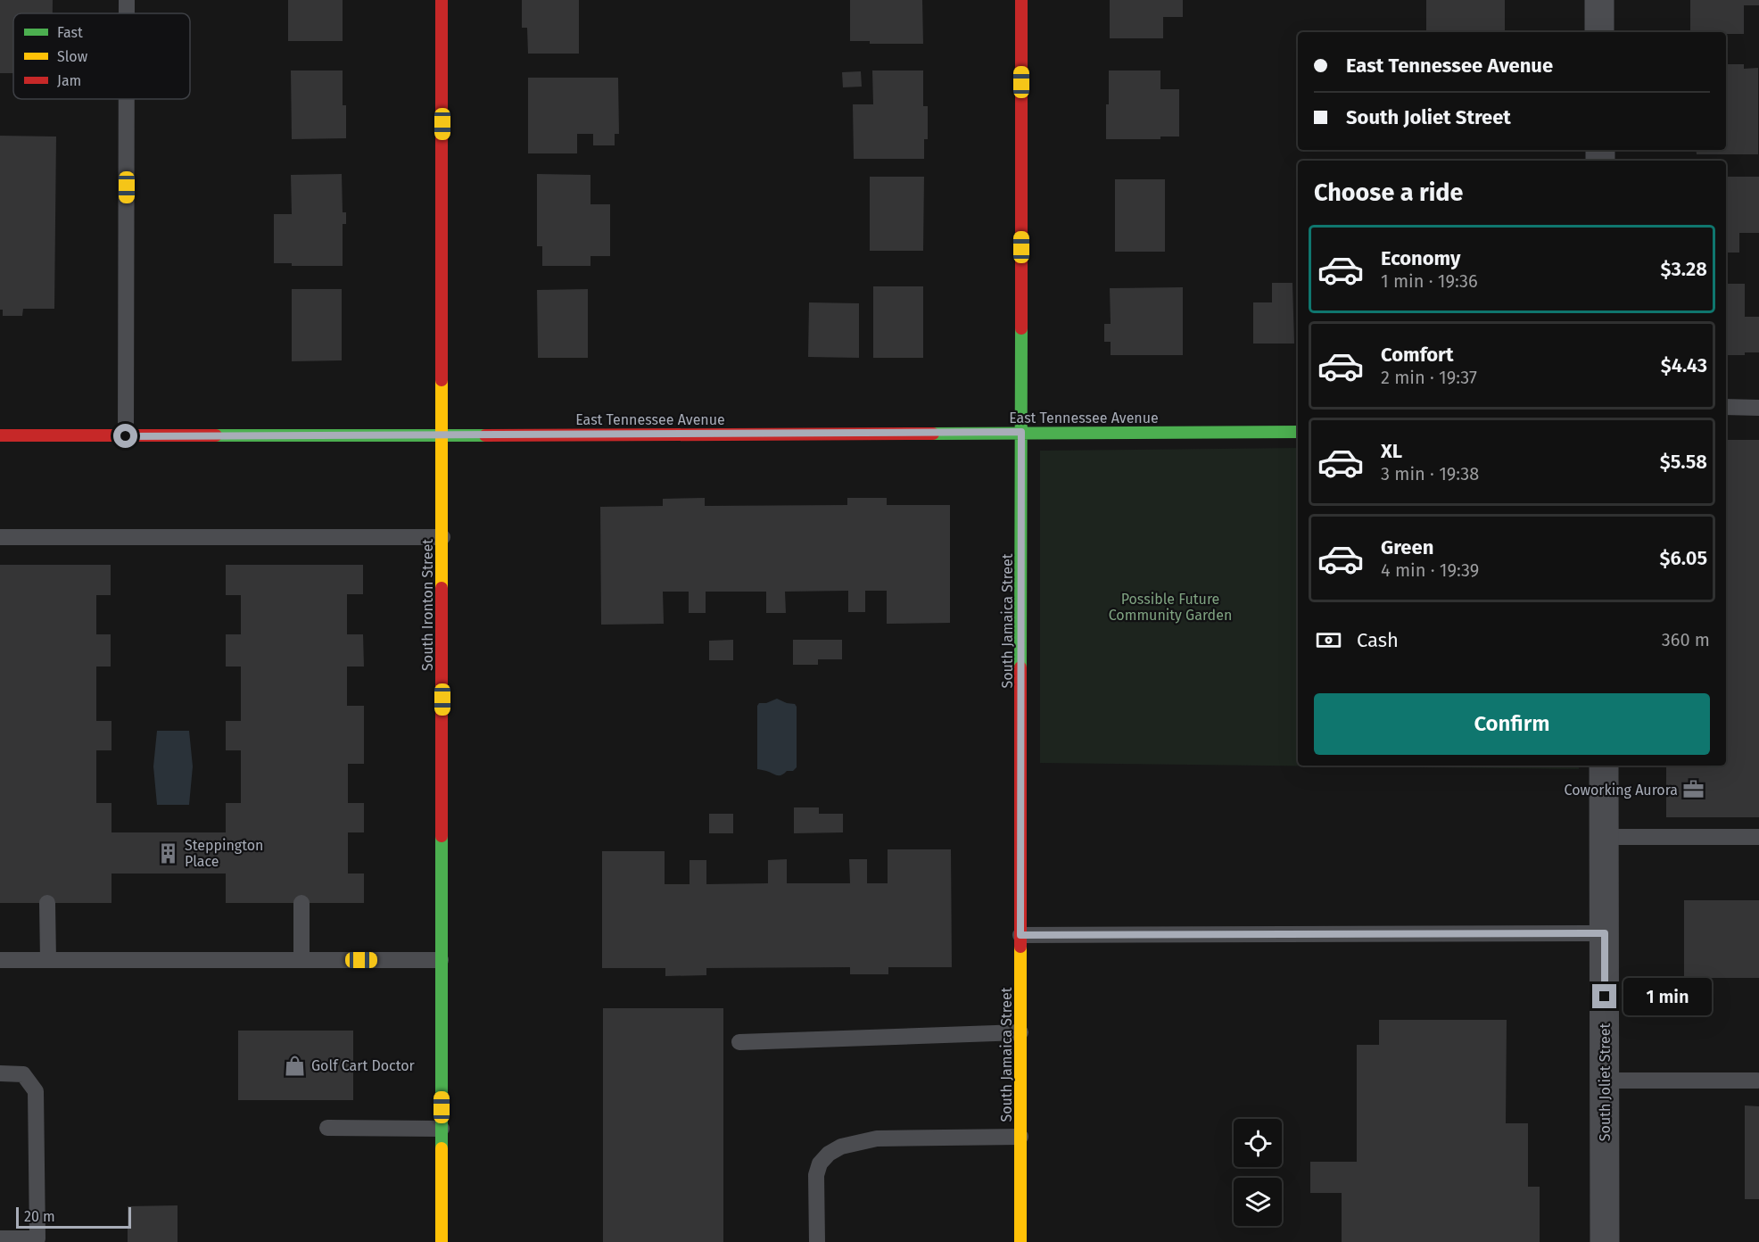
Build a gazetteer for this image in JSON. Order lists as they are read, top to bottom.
{
  "streets": {
    "street": [
      "East Tennessee Avenue",
      "South Ironton Street",
      "South Jamaica Street",
      "South Joliet Street"
    ]
  },
  "crossings": [
    ["East Tennessee Avenue", "South Ironton Street"],
    ["East Tennessee Avenue", "South Jamaica Street"]
  ],
  "parks": ["Possible Future Community Garden"],
  "places": {
    "office": ["Coworking Aurora"],
    "building": ["Steppington Place"],
    "shop": ["Golf Cart Doctor"]
  },
  "legend": ["Fast", "Slow", "Jam"],
  "scale_bar": "20 m",
  "page": {
    "banner": ["East Tennessee Avenue", "South Joliet Street"],
    "heading": "Choose a ride",
    "list": [
      {
        "name": "Economy",
        "note": "1 min · 19:36",
        "value": "$3.28"
      },
      {
        "name": "Comfort",
        "note": "2 min · 19:37",
        "value": "$4.43"
      },
      {
        "name": "XL",
        "note": "3 min · 19:38",
        "value": "$5.58"
      },
      {
        "name": "Green",
        "note": "4 min · 19:39",
        "value": "$6.05"
      }
    ],
    "pay": ["Cash", "360 m"],
    "buttons": "Confirm",
    "bubble": "1 min",
    "scale": "20 m"
  }
}
